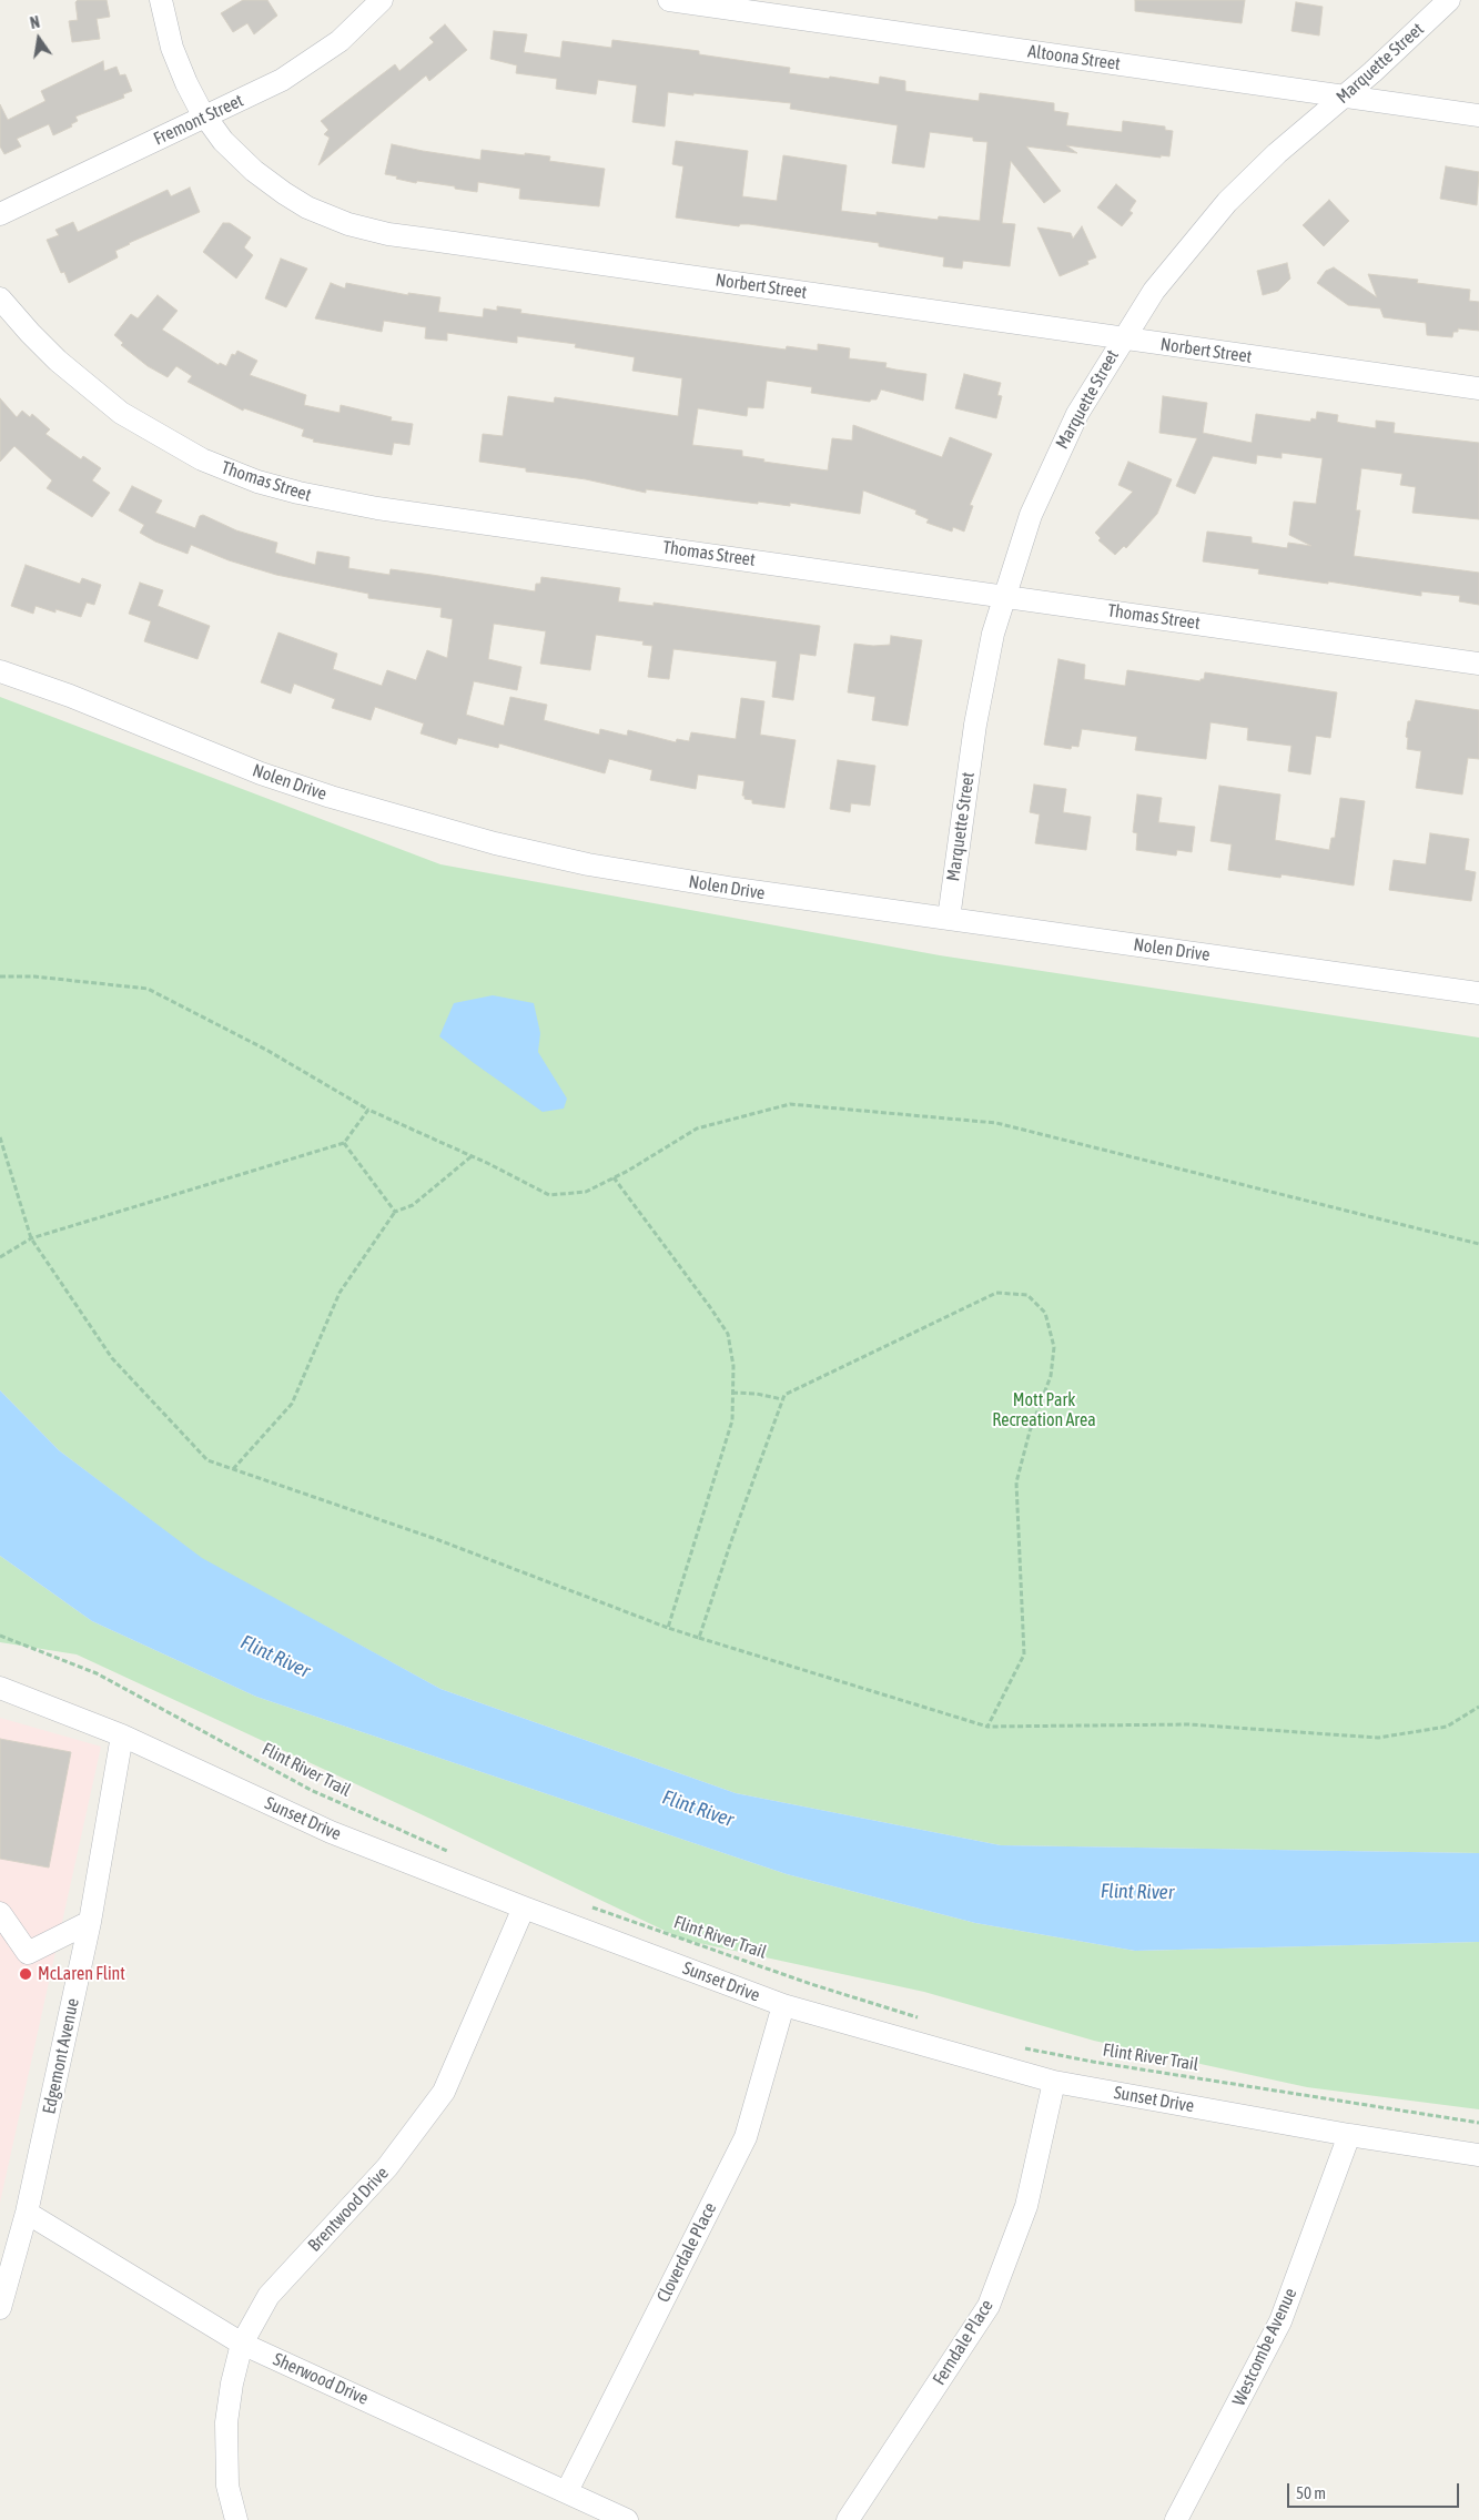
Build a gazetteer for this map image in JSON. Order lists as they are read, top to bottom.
{
  "streets": {
    "street": [
      "Altoona Street",
      "Marquette Street",
      "Fremont Street",
      "Norbert Street",
      "Thomas Street",
      "Nolen Drive",
      "Sunset Drive",
      "Edgemont Avenue",
      "Brentwood Drive",
      "Cloverdale Place",
      "Ferndale Place",
      "Westcombe Avenue",
      "Sherwood Drive"
    ],
    "path": ["Flint River Trail"]
  },
  "crossings": [
    ["Altoona Street", "Marquette Street"],
    ["Marquette Street", "Norbert Street"],
    ["Marquette Street", "Thomas Street"],
    ["Marquette Street", "Nolen Drive"],
    ["Fremont Street", "Norbert Street"],
    ["Sunset Drive", "Edgemont Avenue"],
    ["Sunset Drive", "Brentwood Drive"],
    ["Sunset Drive", "Cloverdale Place"],
    ["Sunset Drive", "Ferndale Place"],
    ["Sunset Drive", "Westcombe Avenue"],
    ["Edgemont Avenue", "Sherwood Drive"],
    ["Brentwood Drive", "Sherwood Drive"],
    ["Cloverdale Place", "Sherwood Drive"]
  ],
  "water": ["Flint River"],
  "parks": ["Mott Park Recreation Area"],
  "places": ["McLaren Flint"],
  "scale_bar": "50 m",
  "north": "top"
}
